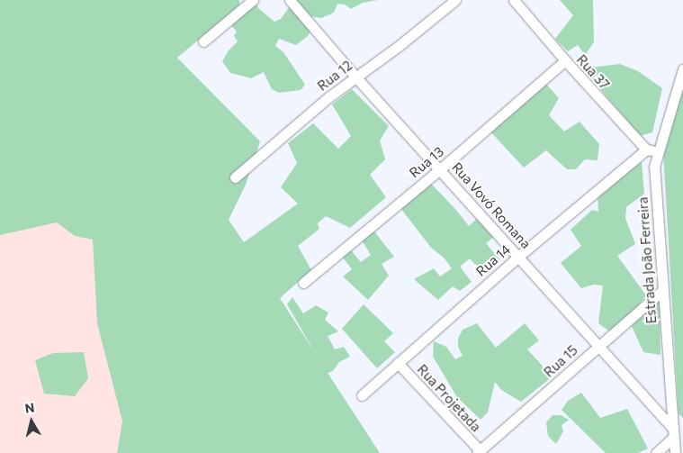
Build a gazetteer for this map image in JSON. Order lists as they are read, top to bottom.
{
  "streets": {
    "street": [
      "Rua 37",
      "Rua 12",
      "Rua 13",
      "Rua Vovó Romana",
      "Rua 14",
      "Estrada João Ferreira",
      "Rua 15",
      "Rua Projetada"
    ]
  },
  "crossings": [
    ["Rua 37", "Rua 13"],
    ["Rua 37", "Rua 14"],
    ["Rua 12", "Rua Vovó Romana"],
    ["Rua 13", "Rua Vovó Romana"],
    ["Rua Vovó Romana", "Rua 14"],
    ["Rua Vovó Romana", "Estrada João Ferreira"],
    ["Rua Vovó Romana", "Rua 15"],
    ["Rua 14", "Rua Projetada"],
    ["Estrada João Ferreira", "Rua 15"],
    ["Rua 15", "Rua Projetada"]
  ],
  "north": "top"
}
